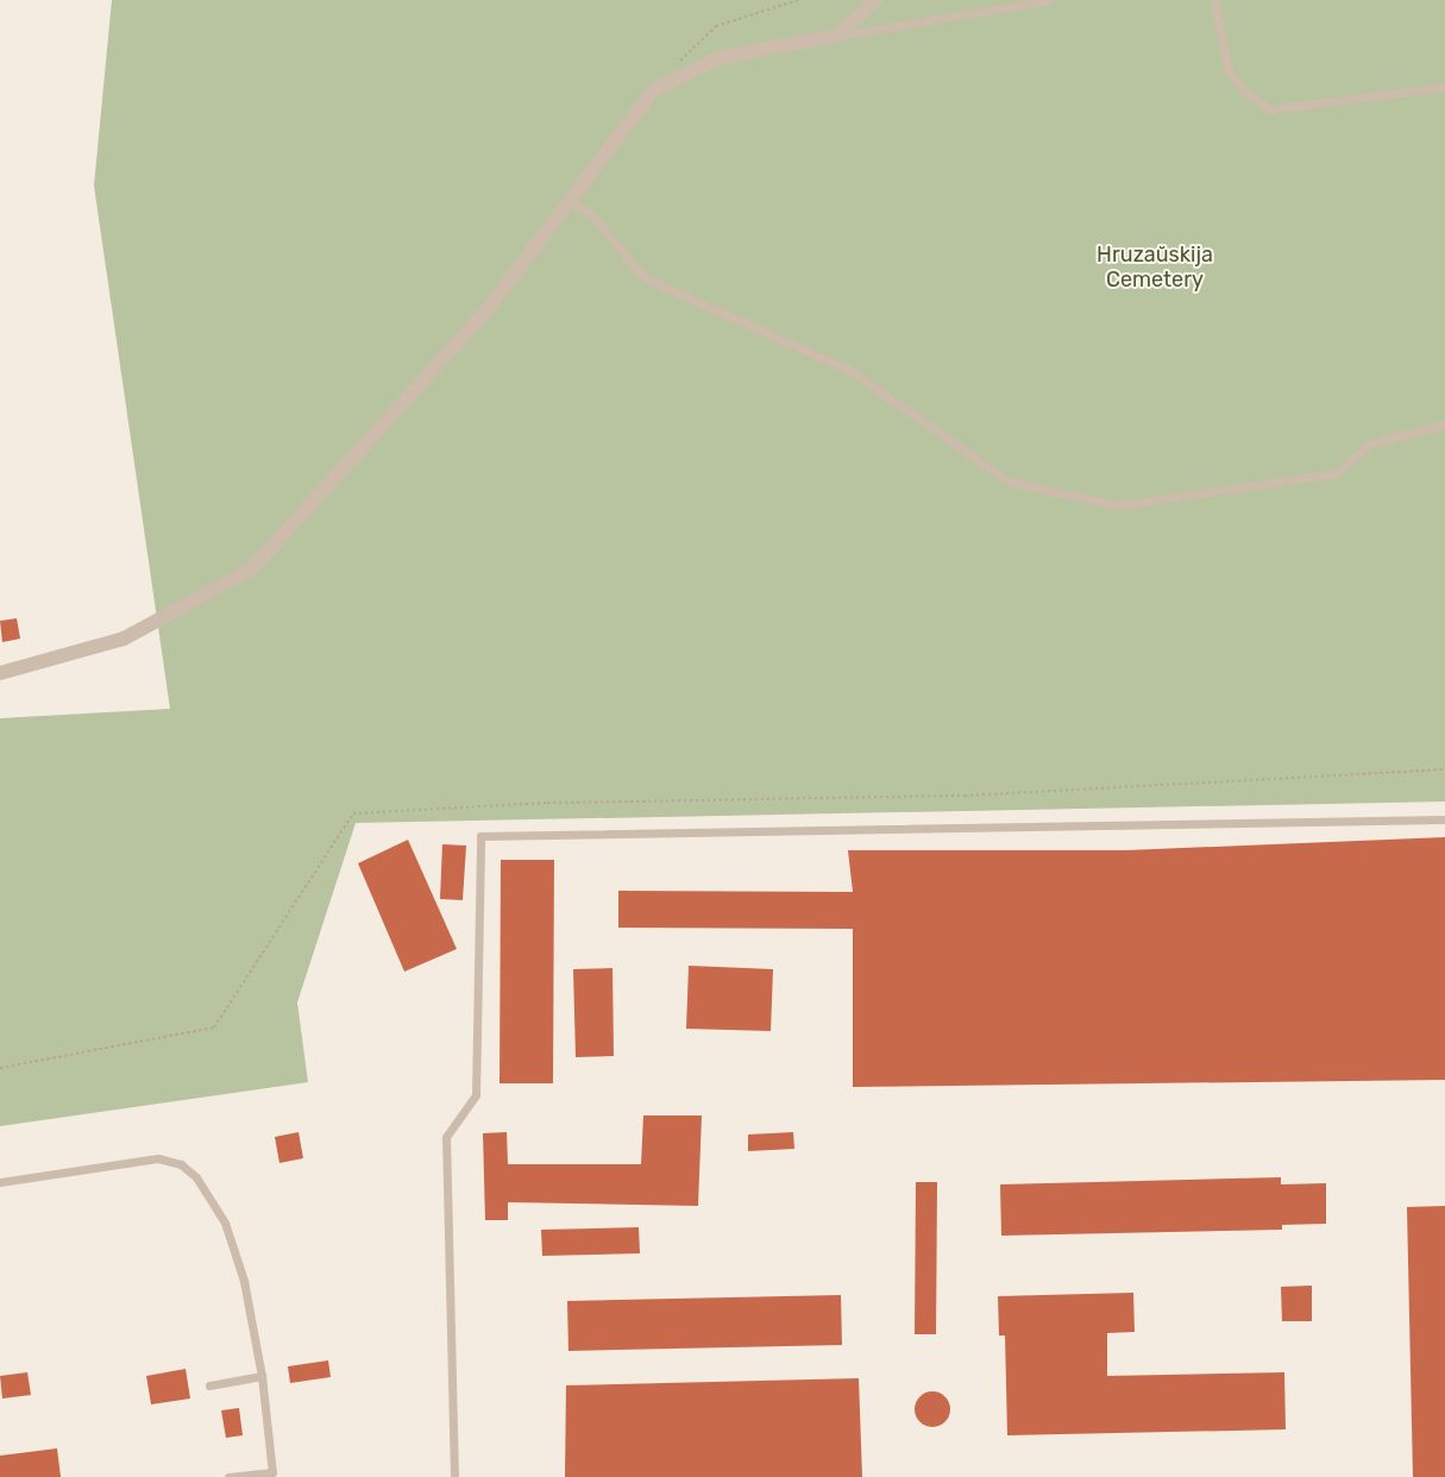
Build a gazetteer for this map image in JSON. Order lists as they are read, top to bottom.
{
  "parks": ["Hruzaŭskija Cemetery"]
}
